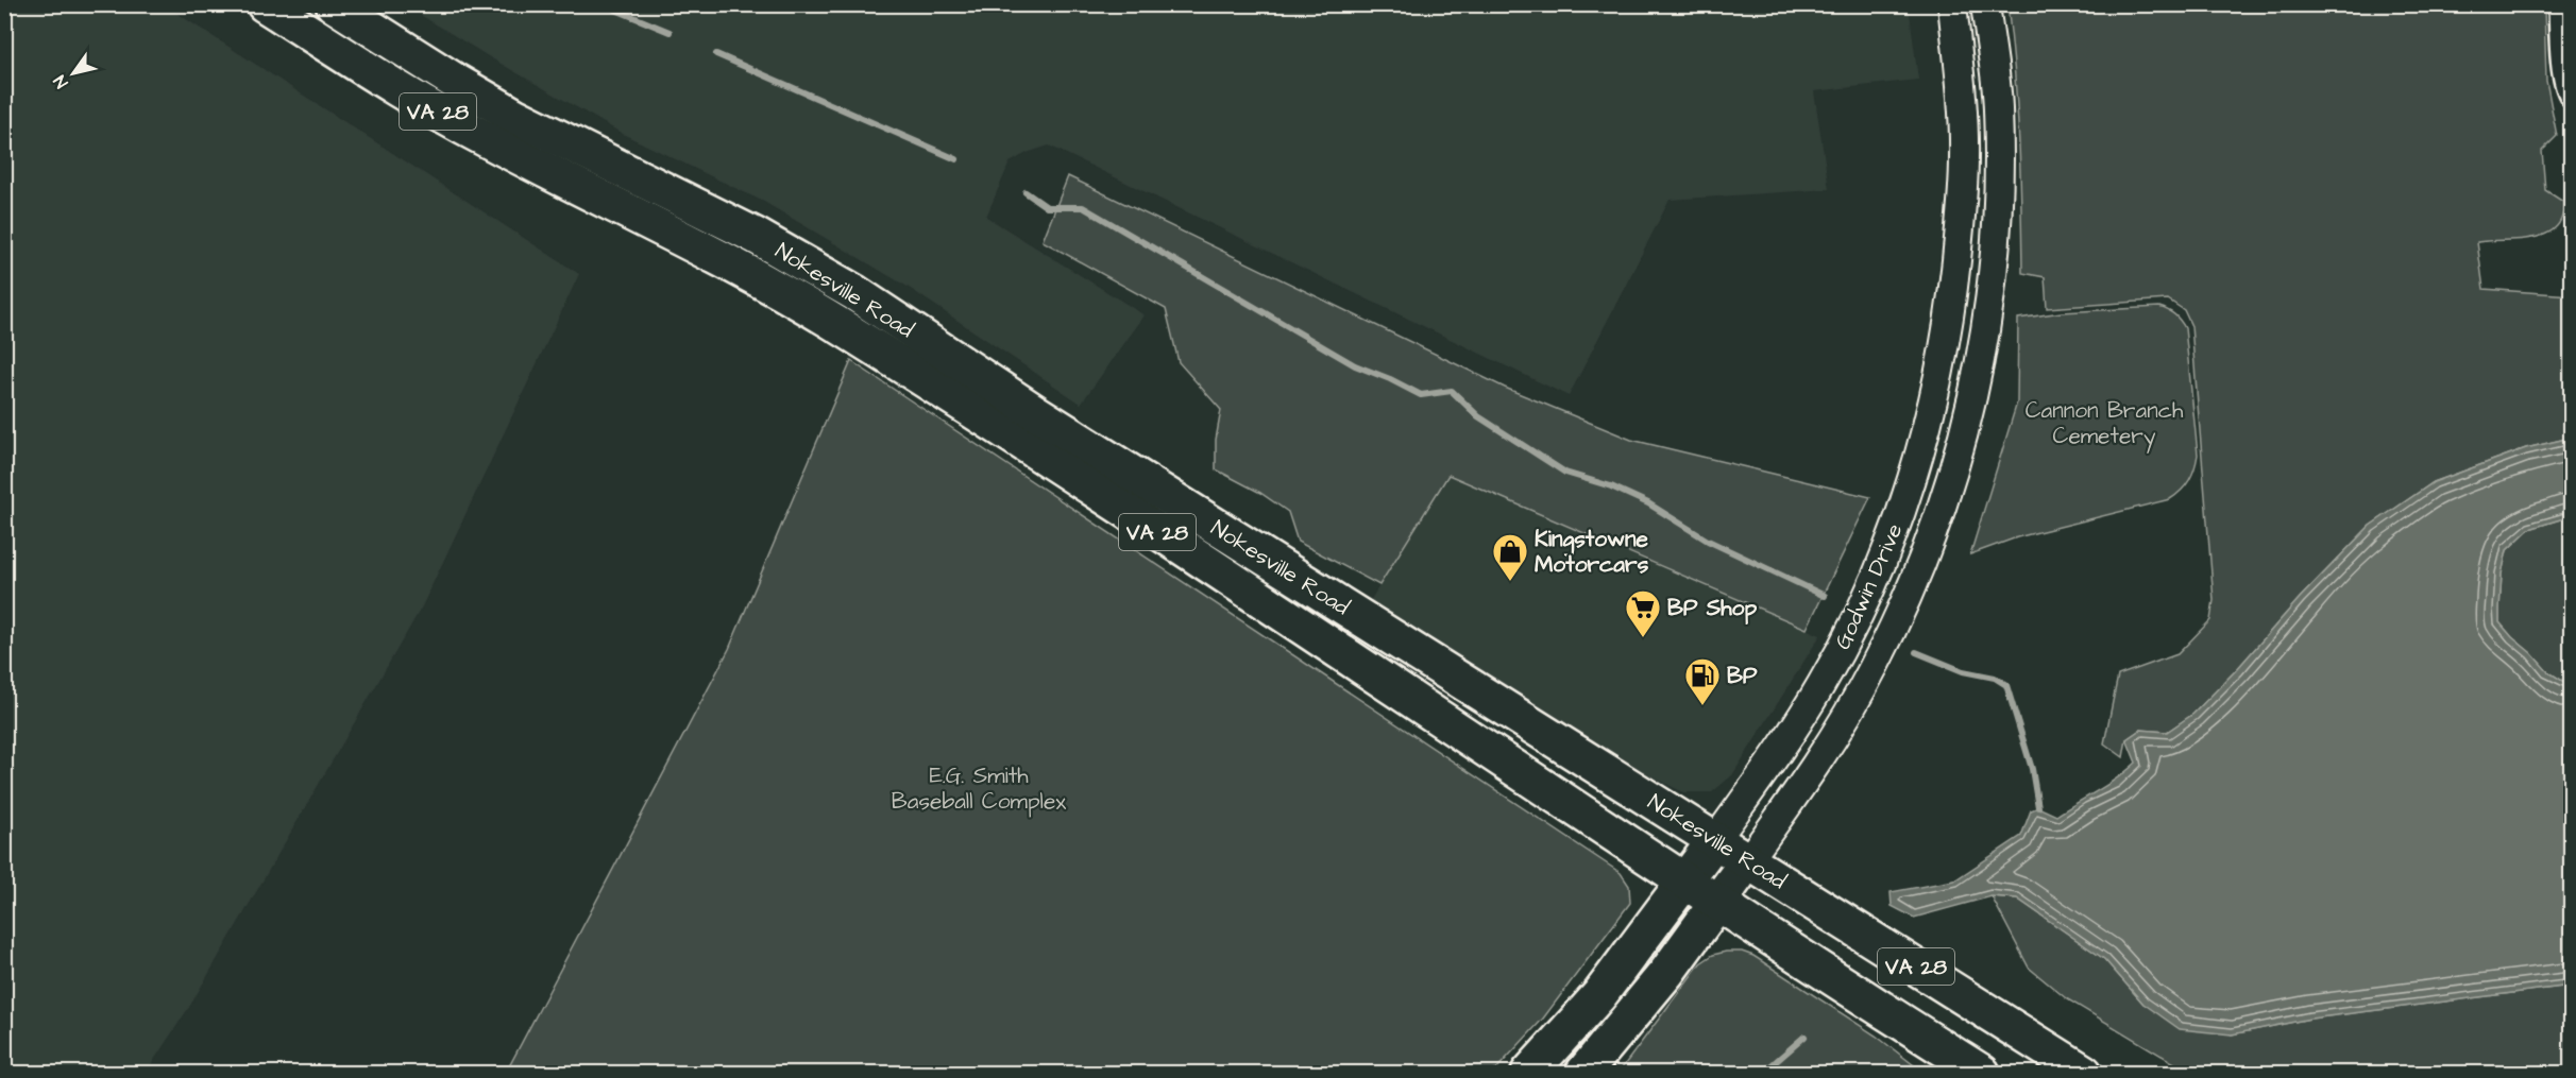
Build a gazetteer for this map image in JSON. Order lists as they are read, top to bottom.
{
  "streets": {
    "main road": ["VA 28", "Nokesville Road", "Godwin Drive"]
  },
  "crossings": [
    ["Nokesville Road", "Godwin Drive"]
  ],
  "parks": ["Cannon Branch Cemetery", "E.G. Smith Baseball Complex"],
  "places": {
    "shop": ["Kingstowne Motorcars"],
    "supermarket": ["BP Shop"],
    "fuel station": ["BP"]
  },
  "north": "bottom left"
}
